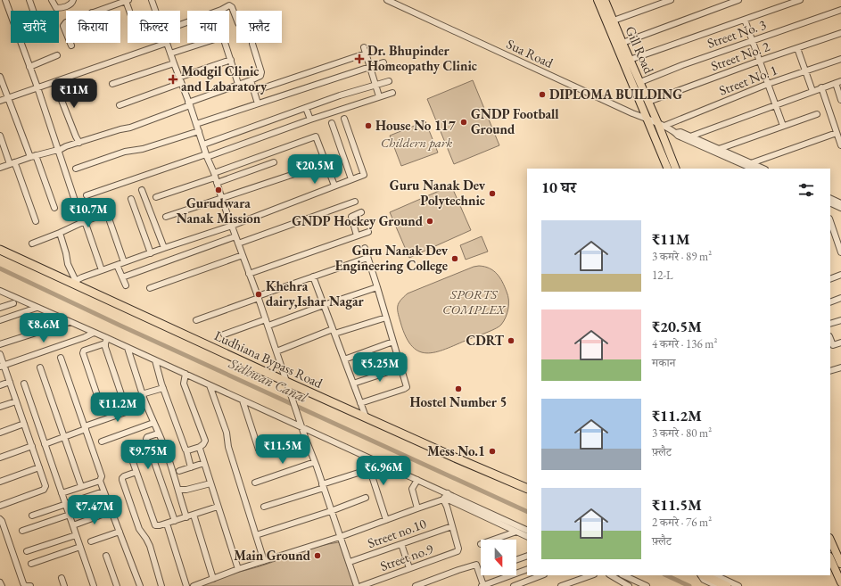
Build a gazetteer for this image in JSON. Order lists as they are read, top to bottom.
{
  "streets": {
    "highway": ["Ludhiana Bypass Road"],
    "main road": ["Gill Road"],
    "street": [
      "Street No. 3",
      "Sua Road",
      "Street No. 2",
      "Street No. 1",
      "Street no.10",
      "Street no.9"
    ]
  },
  "crossings": [
    ["Street No. 3", "Gill Road"],
    ["Gill Road", "Sua Road"],
    ["Gill Road", "Street No. 2"],
    ["Gill Road", "Street No. 1"],
    ["Sua Road", "Street No. 1"],
    ["Street no.10", "Street no.9"]
  ],
  "water": ["Sidhwan Canal"],
  "parks": ["Childern park", "SPORTS COMPLEX"],
  "places": {
    "health": ["Dr. Bhupinder Homeopathy Clinic", "Modgil Clinic and Labaratory"],
    "other": [
      "DIPLOMA BUILDING",
      "GNDP Football Ground",
      "House No 117",
      "Gurudwara Nanak Mission",
      "Guru Nanak Dev Polytechnic",
      "GNDP Hockey Ground",
      "Guru Nanak Dev Engineering College",
      "Khehra dairy,Ishar Nagar",
      "CDRT",
      "Hostel Number 5",
      "Mess No.1",
      "Main Ground"
    ]
  },
  "north": "bottom",
  "page": {
    "chip": [
      "खरीदें",
      "किराया",
      "फ़िल्टर",
      "नया",
      "फ़्लैट"
    ],
    "price": [
      "₹11M",
      "₹20.5M",
      "₹10.7M",
      "₹8.6M",
      "₹5.25M",
      "₹11.2M",
      "₹11.5M",
      "₹9.75M",
      "₹6.96M",
      "₹7.47M"
    ],
    "heading": "10 घर",
    "list": [
      {
        "name": "₹11M",
        "note": "3 कमरे · 89 m² · 12-L"
      },
      {
        "name": "₹20.5M",
        "note": "4 कमरे · 136 m² · मकान"
      },
      {
        "name": "₹11.2M",
        "note": "3 कमरे · 80 m² · फ़्लैट"
      },
      {
        "name": "₹11.5M",
        "note": "2 कमरे · 76 m² · फ़्लैट"
      }
    ]
  }
}
